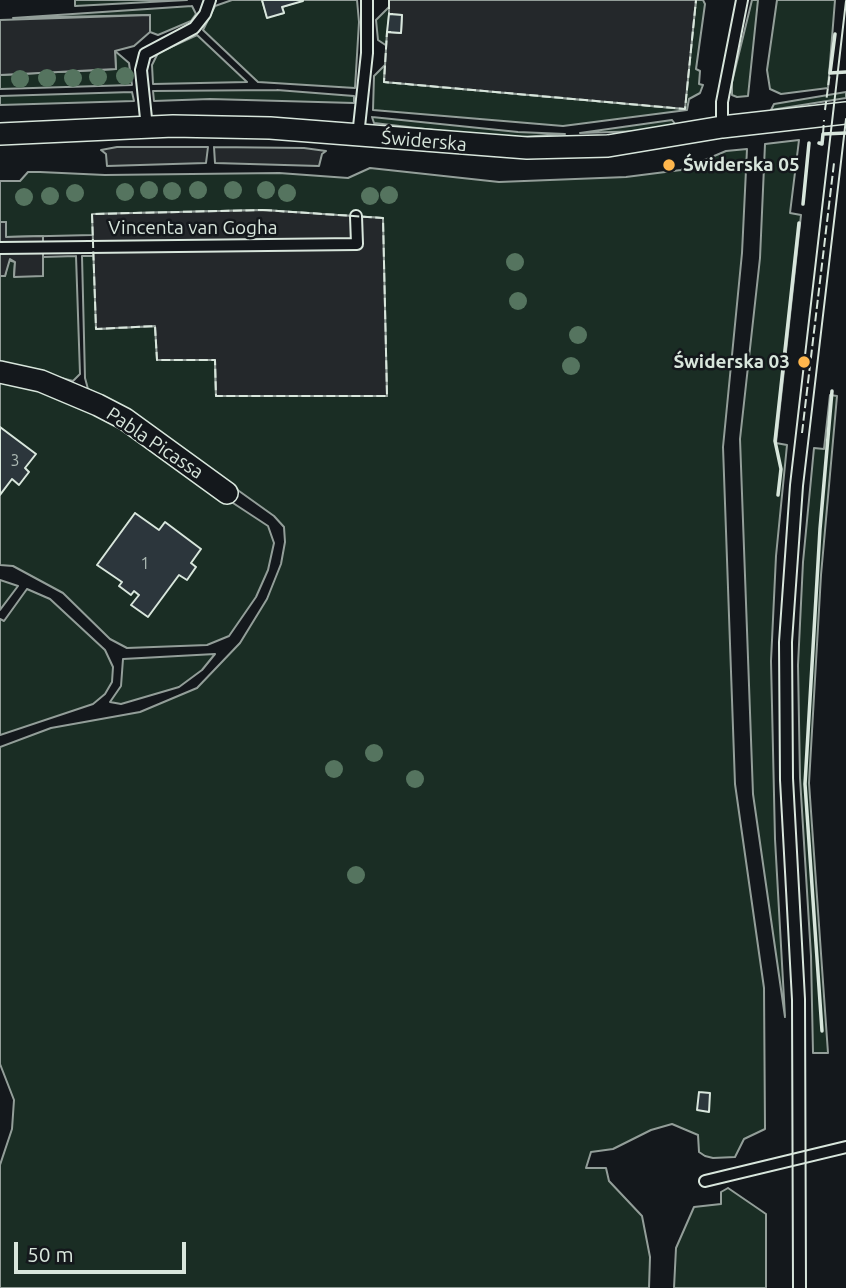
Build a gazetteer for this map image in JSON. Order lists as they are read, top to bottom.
{
  "streets": {
    "street": ["Świderska", "Pabla Picassa"],
    "lane": ["Vincenta van Gogha"]
  },
  "places": ["Świderska 05", "Świderska 03"],
  "house_numbers": ["3", "1"],
  "scale_bar": "50 m"
}
